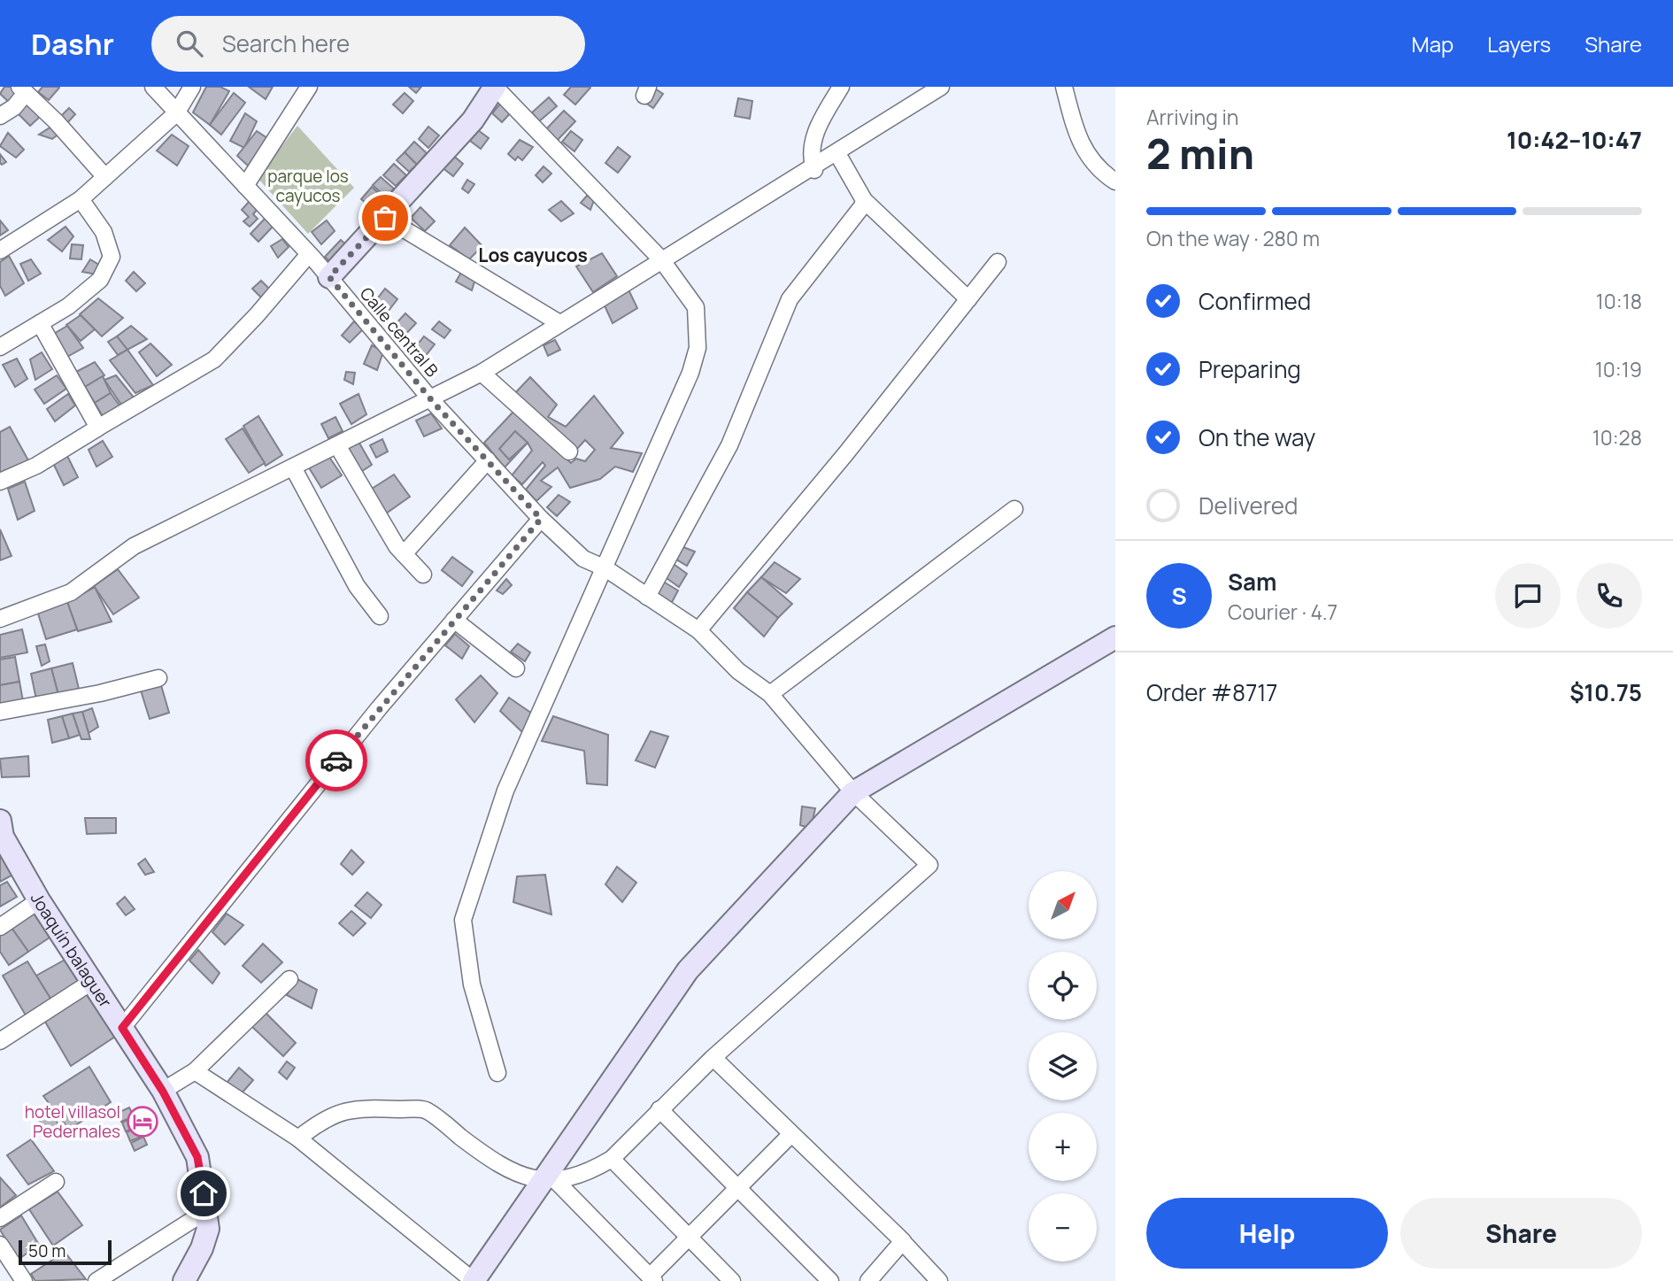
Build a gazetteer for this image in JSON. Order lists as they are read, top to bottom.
{
  "streets": {
    "main road": ["Joaquín balaguer"],
    "street": ["Calle central B"]
  },
  "districts": ["Los cayucos"],
  "parks": ["parque los cayucos"],
  "places": {
    "hotel": ["hotel villasol Pedernales"]
  },
  "scale_bar": "50 m",
  "north": "top right",
  "page": {
    "header": "Dashr",
    "search": "Search here",
    "nav": ["Map", "Layers", "Share"],
    "heading": ["2 min", "Arriving in", "10:42–10:47"],
    "panel": [
      "Sam",
      "Courier · 4.7",
      "Order #8717",
      "$10.75"
    ],
    "bar": "On the way · 280 m",
    "list": [
      ["Confirmed", "10:18"],
      ["Preparing", "10:19"],
      ["On the way", "10:28"],
      "Delivered"
    ],
    "round": "S",
    "map_buttons": ["+", "−"],
    "buttons": ["Help", "Share"],
    "scale": "50 m"
  }
}
